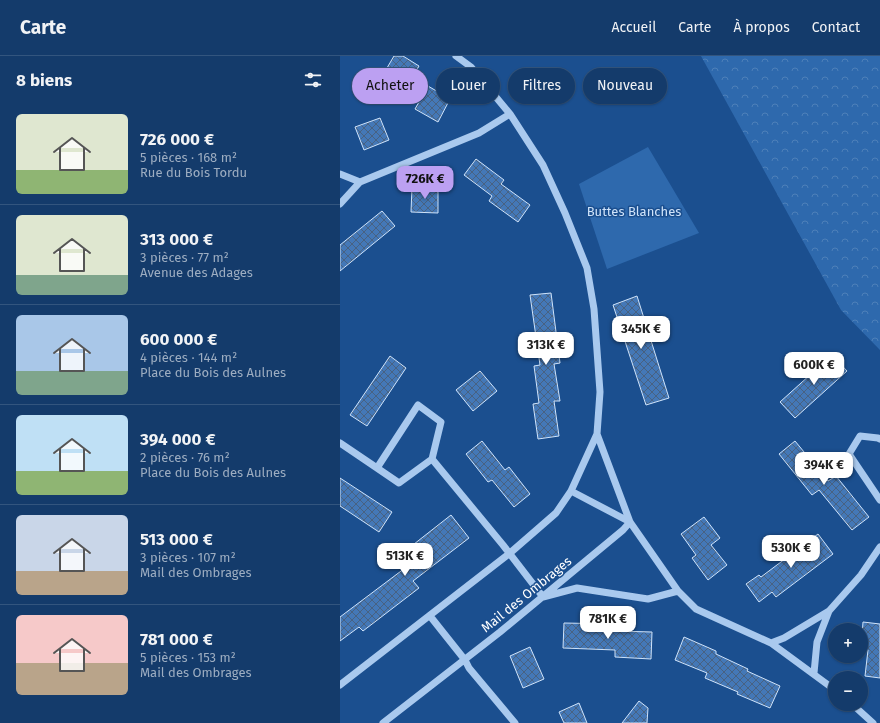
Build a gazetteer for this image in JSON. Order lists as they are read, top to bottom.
{
  "streets": {
    "street": ["Mail des Ombrages"]
  },
  "parks": ["Buttes Blanches"],
  "page": {
    "header": "Carte",
    "nav": [
      "Accueil",
      "Carte",
      "À propos",
      "Contact"
    ],
    "heading": "8 biens",
    "chip": [
      "Acheter",
      "Louer",
      "Filtres",
      "Nouveau"
    ],
    "list": [
      {
        "name": "726 000 €",
        "note": "5 pièces · 168 m² · Rue du Bois Tordu"
      },
      {
        "name": "313 000 €",
        "note": "3 pièces · 77 m² · Avenue des Adages"
      },
      {
        "name": "600 000 €",
        "note": "4 pièces · 144 m² · Place du Bois des Aulnes"
      },
      {
        "name": "394 000 €",
        "note": "2 pièces · 76 m² · Place du Bois des Aulnes"
      },
      {
        "name": "513 000 €",
        "note": "3 pièces · 107 m² · Mail des Ombrages"
      },
      {
        "name": "781 000 €",
        "note": "5 pièces · 153 m² · Mail des Ombrages"
      }
    ],
    "price": [
      "726K €",
      "345K €",
      "313K €",
      "600K €",
      "394K €",
      "530K €",
      "513K €",
      "781K €"
    ],
    "map_buttons": ["+", "−"]
  }
}
